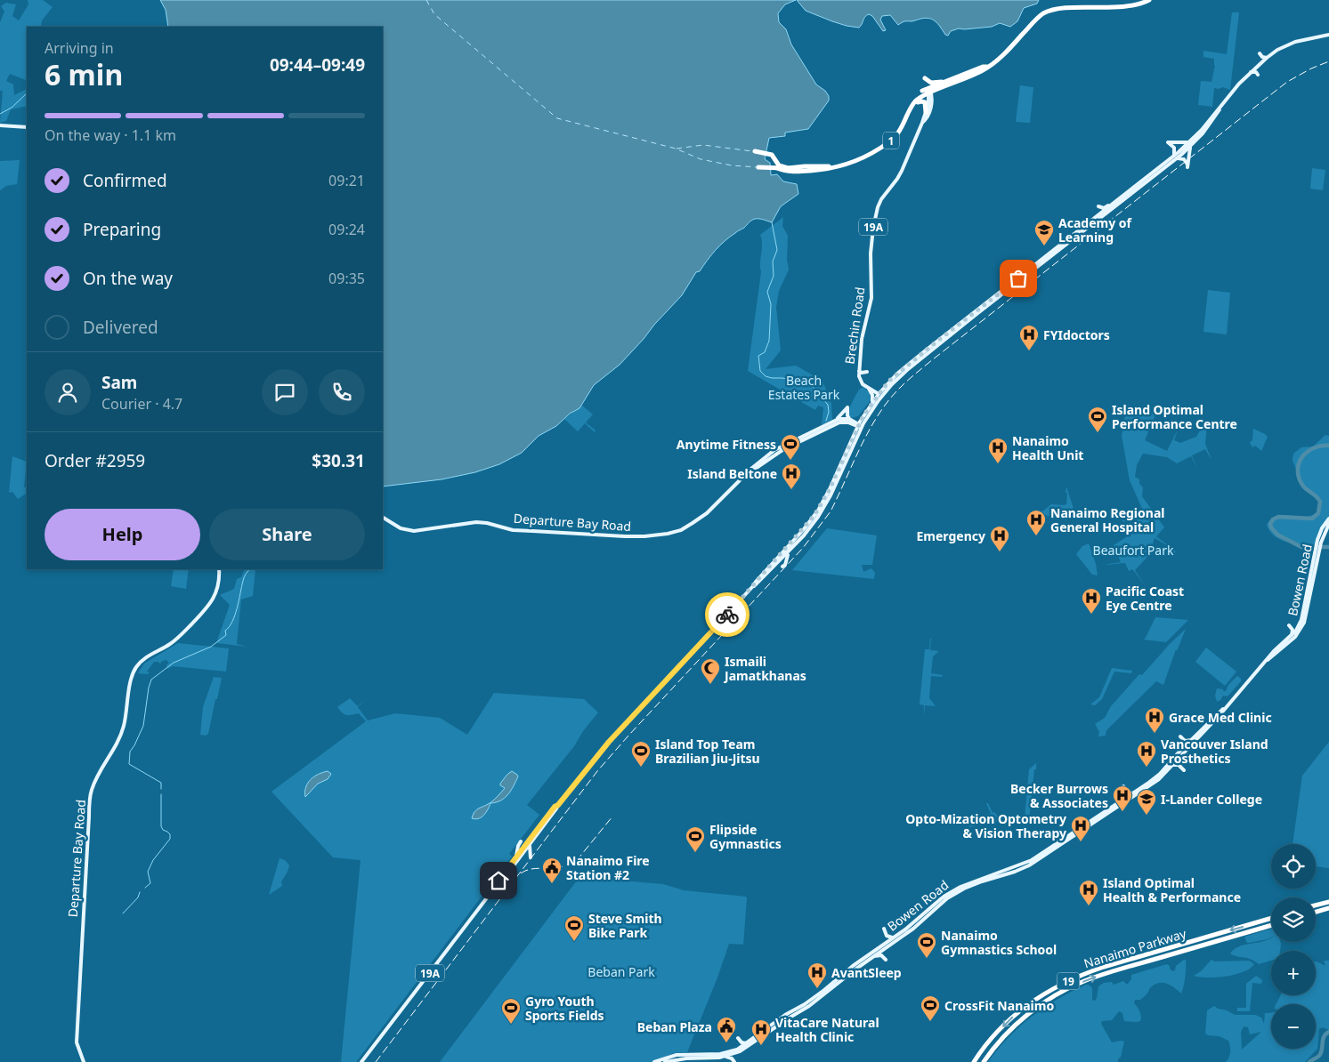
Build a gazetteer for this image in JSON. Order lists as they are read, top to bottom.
{
  "streets": {
    "highway": ["1", "Nanaimo Parkway", "19"],
    "main road": [
      "19A",
      "Brechin Road",
      "Departure Bay Road",
      "Bowen Road"
    ]
  },
  "crossings": [
    ["1", "Brechin Road"],
    ["19A", "Brechin Road"],
    ["19A", "Departure Bay Road"]
  ],
  "parks": ["Beach Estates Park", "Beaufort Park", "Beban Park"],
  "places": {
    "school or university": ["Academy of Learning", "I-Lander College"],
    "hospital": [
      "FYIdoctors",
      "Nanaimo Health Unit",
      "Island Beltone",
      "Nanaimo Regional General Hospital",
      "Emergency",
      "Pacific Coast Eye Centre",
      "Grace Med Clinic",
      "Vancouver Island Prosthetics",
      "Becker Burrows & Associates",
      "Opto-Mization Optometry & Vision Therapy",
      "Island Optimal Health & Performance",
      "AvantSleep",
      "VitaCare Natural Health Clinic"
    ],
    "sports": [
      "Island Optimal Performance Centre",
      "Anytime Fitness",
      "Island Top Team Brazilian Jiu-Jitsu",
      "Flipside Gymnastics",
      "Steve Smith Bike Park",
      "Nanaimo Gymnastics School",
      "CrossFit Nanaimo",
      "Gyro Youth Sports Fields"
    ],
    "mosque": ["Ismaili Jamatkhanas"],
    "public building": ["Nanaimo Fire Station #2", "Beban Plaza"]
  },
  "page": {
    "heading": ["6 min", "Arriving in", "09:44–09:49"],
    "panel": [
      "Sam",
      "Courier · 4.7",
      "Order #2959",
      "$30.31"
    ],
    "bar": "On the way · 1.1 km",
    "list": [
      ["Confirmed", "09:21"],
      ["Preparing", "09:24"],
      ["On the way", "09:35"],
      "Delivered"
    ],
    "buttons": ["Help", "Share"],
    "map_buttons": ["+", "−"]
  }
}
